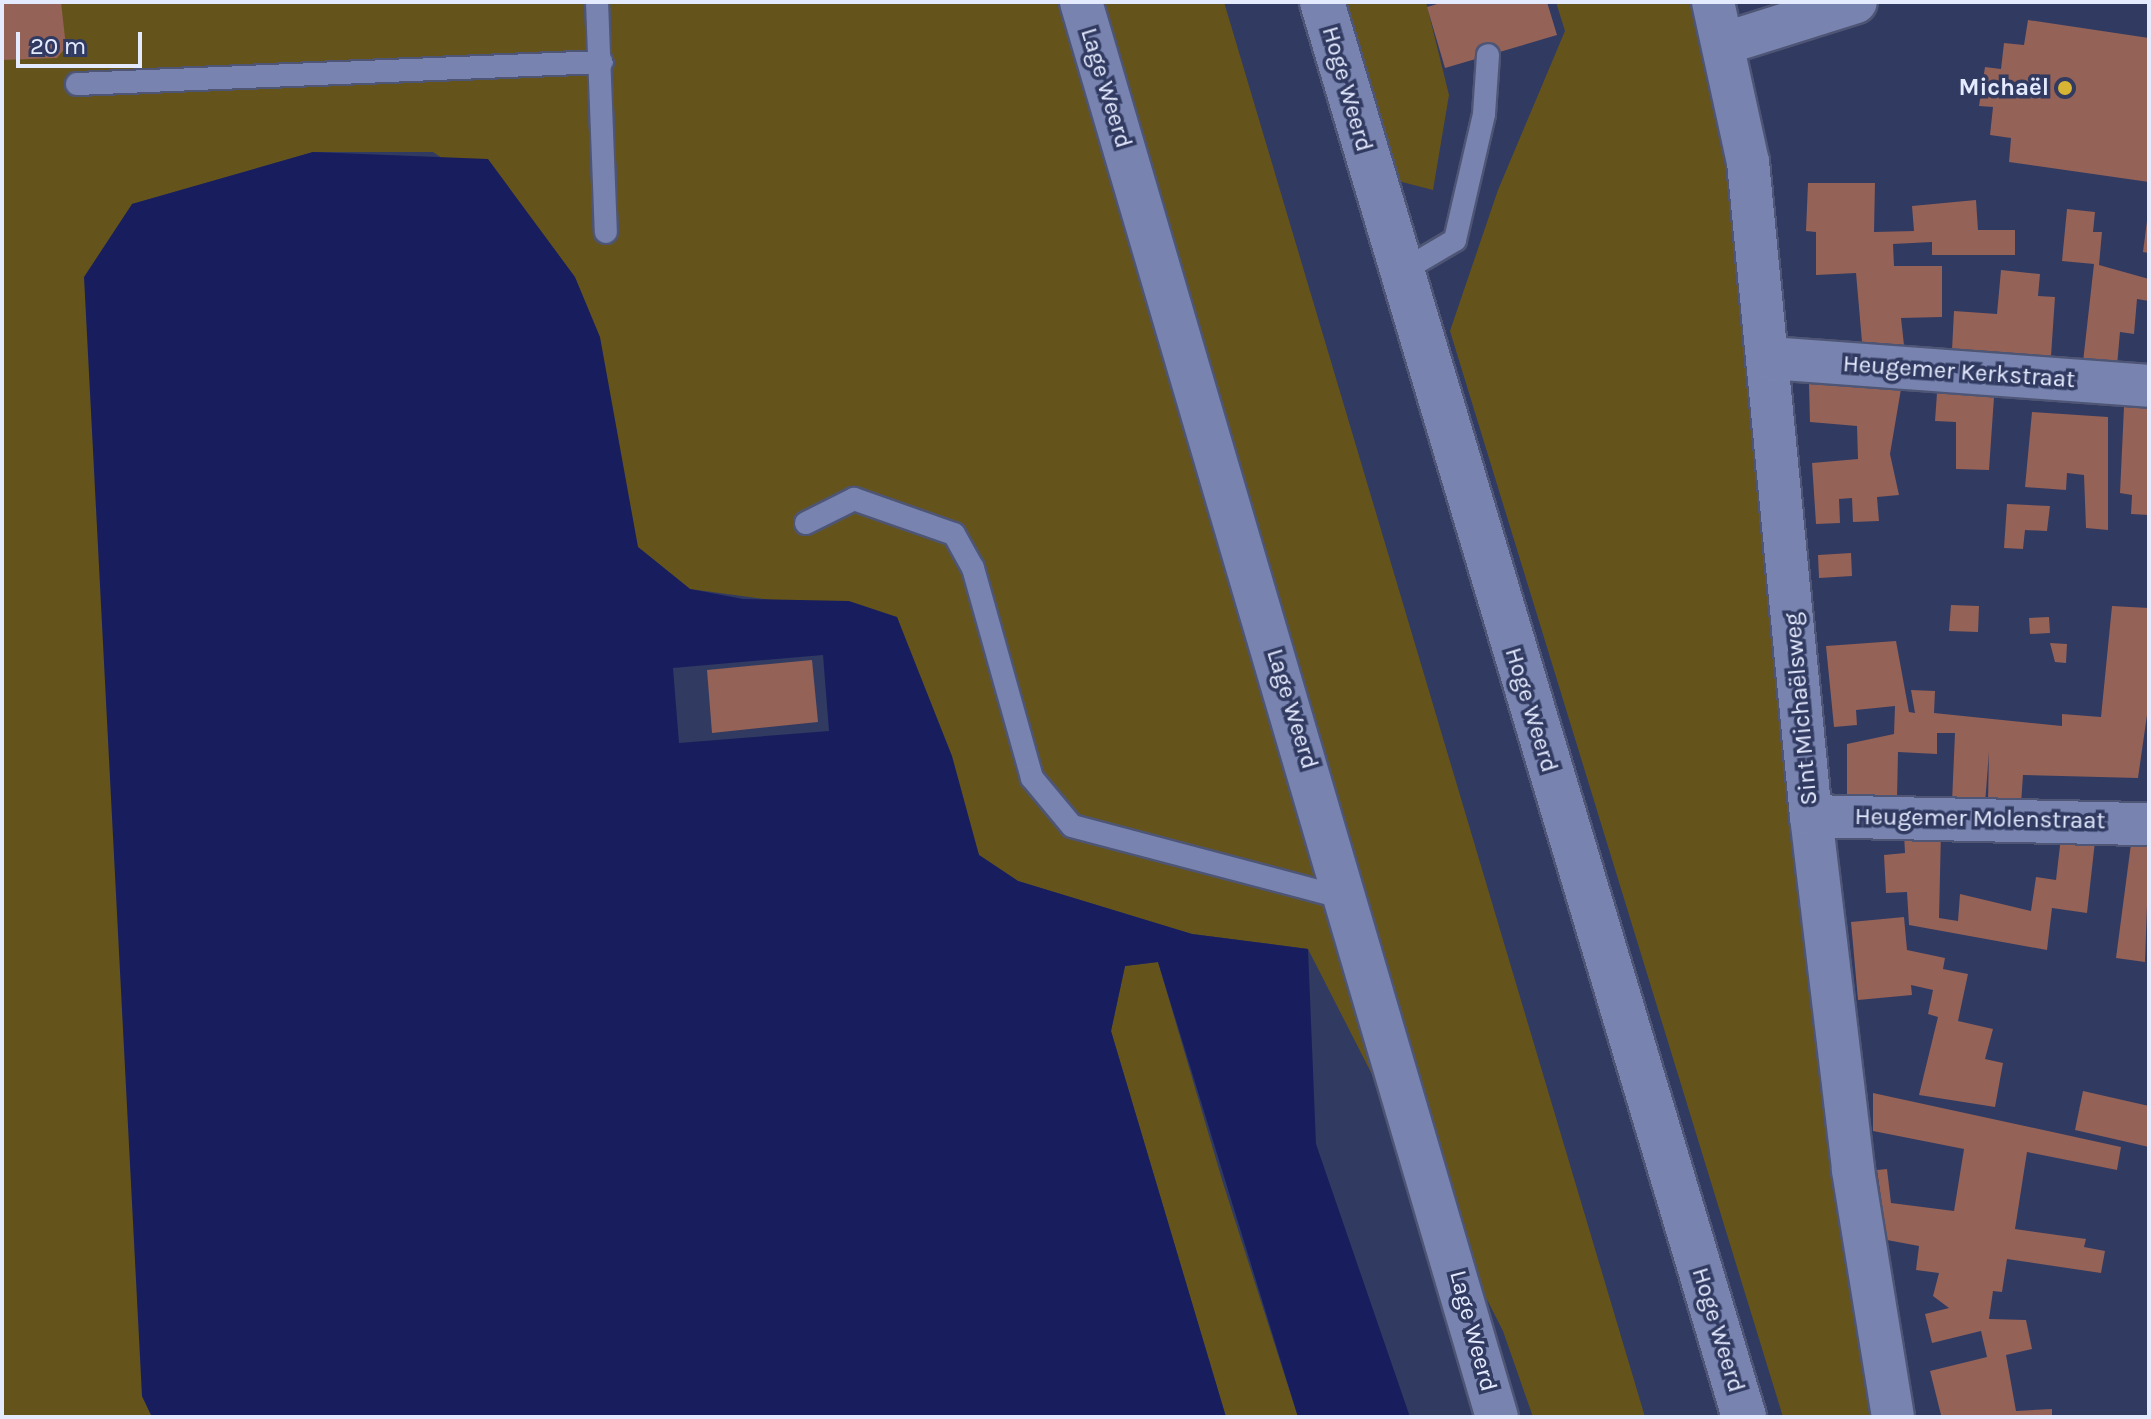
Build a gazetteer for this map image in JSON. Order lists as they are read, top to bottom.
{
  "streets": {
    "main road": ["Hoge Weerd"],
    "street": [
      "Lage Weerd",
      "Heugemer Kerkstraat",
      "Sint Michaëlsweg",
      "Heugemer Molenstraat"
    ]
  },
  "crossings": [
    ["Heugemer Kerkstraat", "Sint Michaëlsweg"],
    ["Sint Michaëlsweg", "Heugemer Molenstraat"]
  ],
  "places": ["Michaël"],
  "scale_bar": "20 m"
}
